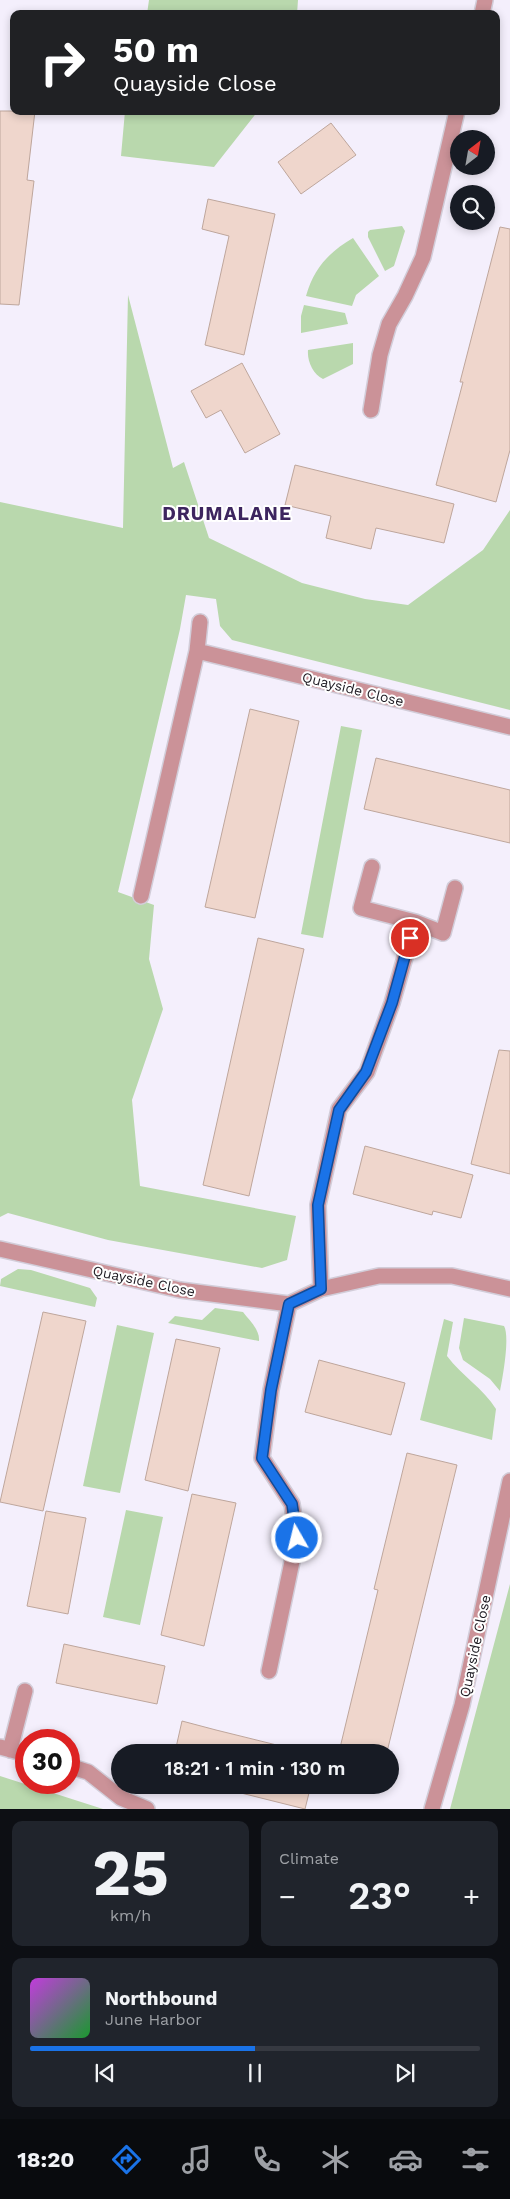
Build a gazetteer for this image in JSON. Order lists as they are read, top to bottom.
{
  "streets": {
    "street": ["Quayside Close"]
  },
  "districts": ["DRUMALANE"],
  "north": "top right",
  "page": {
    "turn": ["50 m", "Quayside Close"],
    "limit": "30",
    "trip": "18:21 · 1 min · 130 m",
    "tile": [
      ["25", "km/h"],
      "Climate"
    ],
    "heat": ["−", "23°", "+"],
    "song": ["Northbound", "June Harbor"],
    "tabs": "18:20"
  }
}
